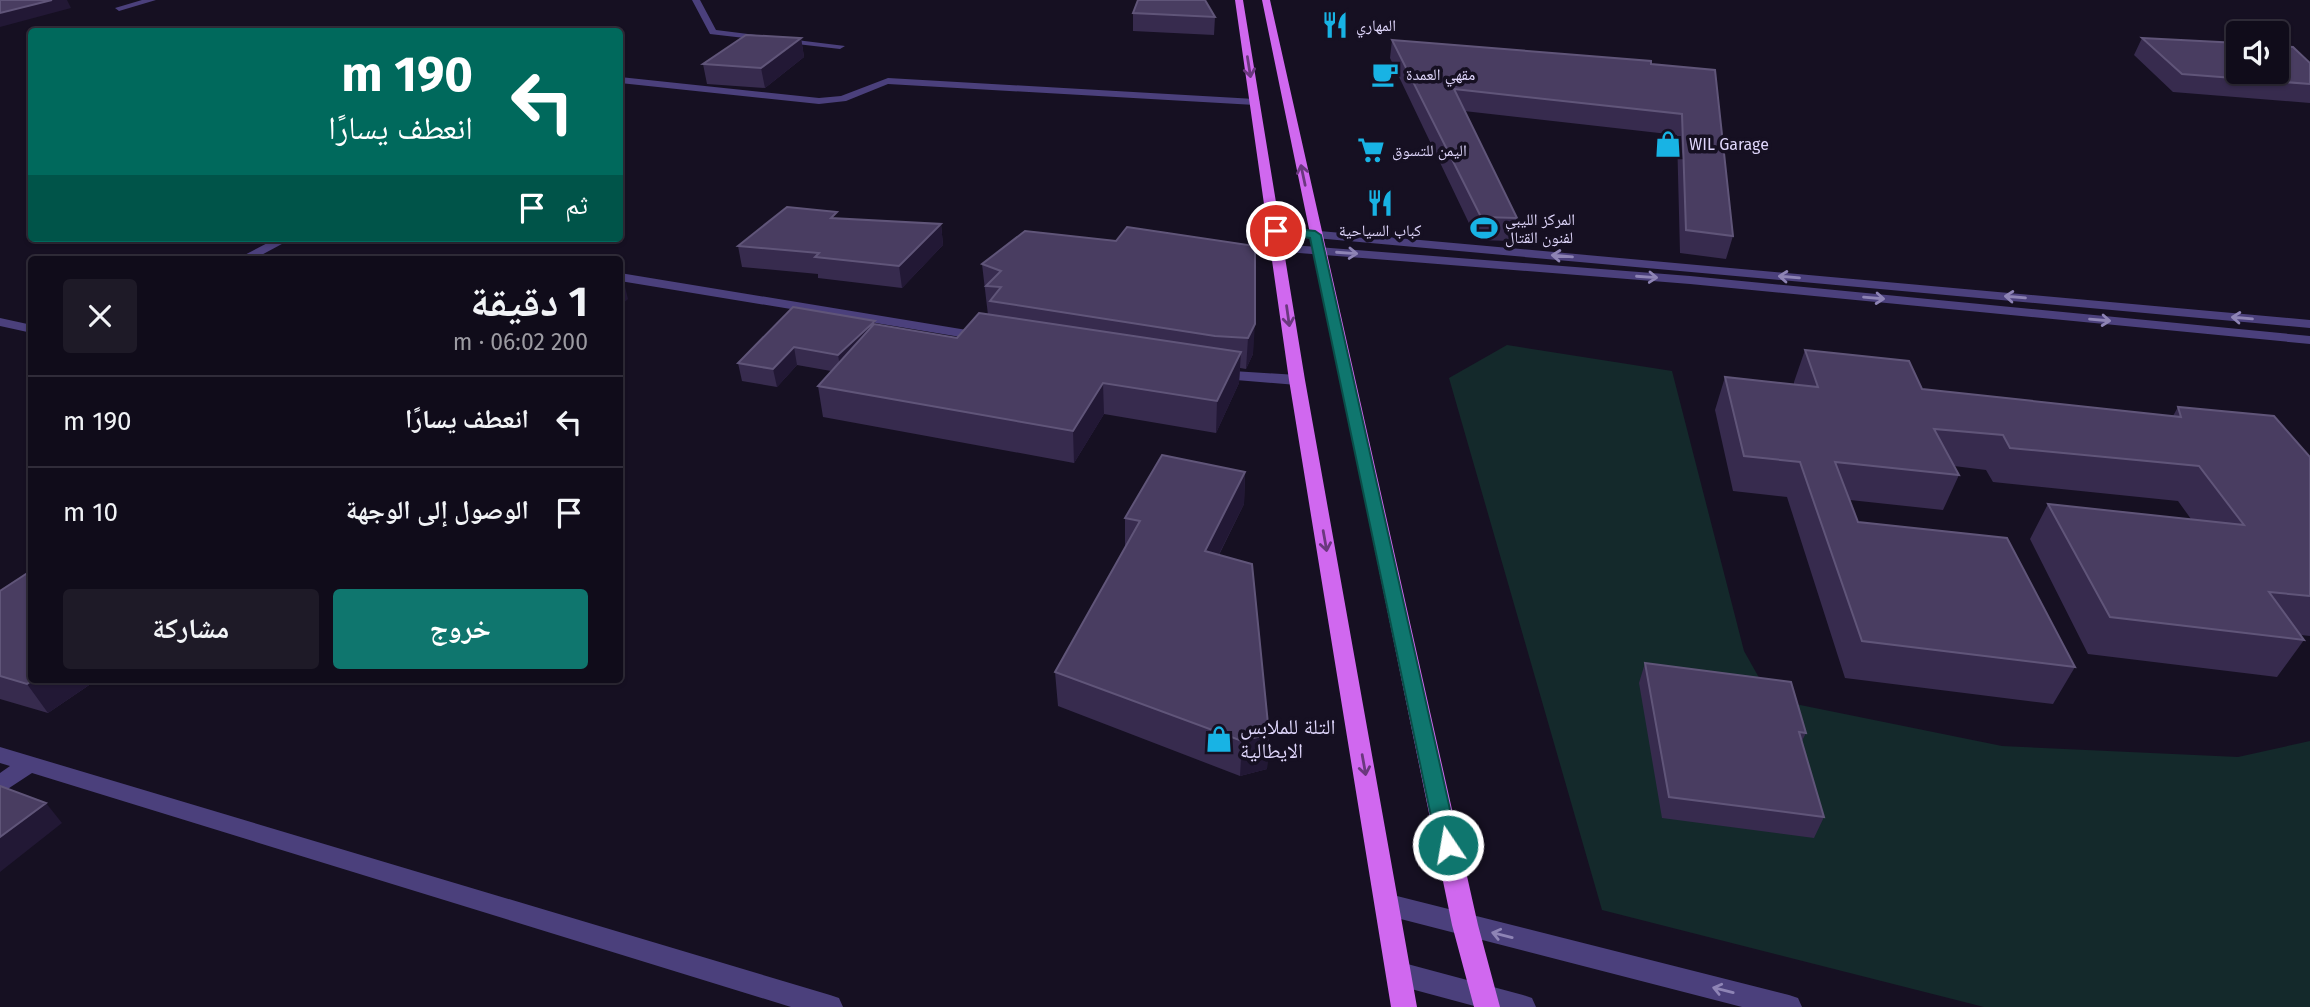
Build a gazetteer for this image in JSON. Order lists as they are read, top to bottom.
{
  "places": {
    "restaurant": ["المهاري", "كباب السياحية"],
    "cafe": ["مقهي العمدة"],
    "shop": ["WIL Garage", "التلة للملابس الايطالية"],
    "supermarket": ["اليمن للتسوق"],
    "sports": ["المركز الليبي لفنون القتال"]
  },
  "page": {
    "turn": ["190 m", "انعطف يسارًا"],
    "then": "ثم",
    "heading": ["1 دقيقة", "200 m · 06:02"],
    "list": [
      {
        "name": "انعطف يسارًا",
        "value": "190 m"
      },
      {
        "name": "الوصول إلى الوجهة",
        "value": "10 m"
      }
    ],
    "buttons": ["خروج", "مشاركة"]
  }
}
